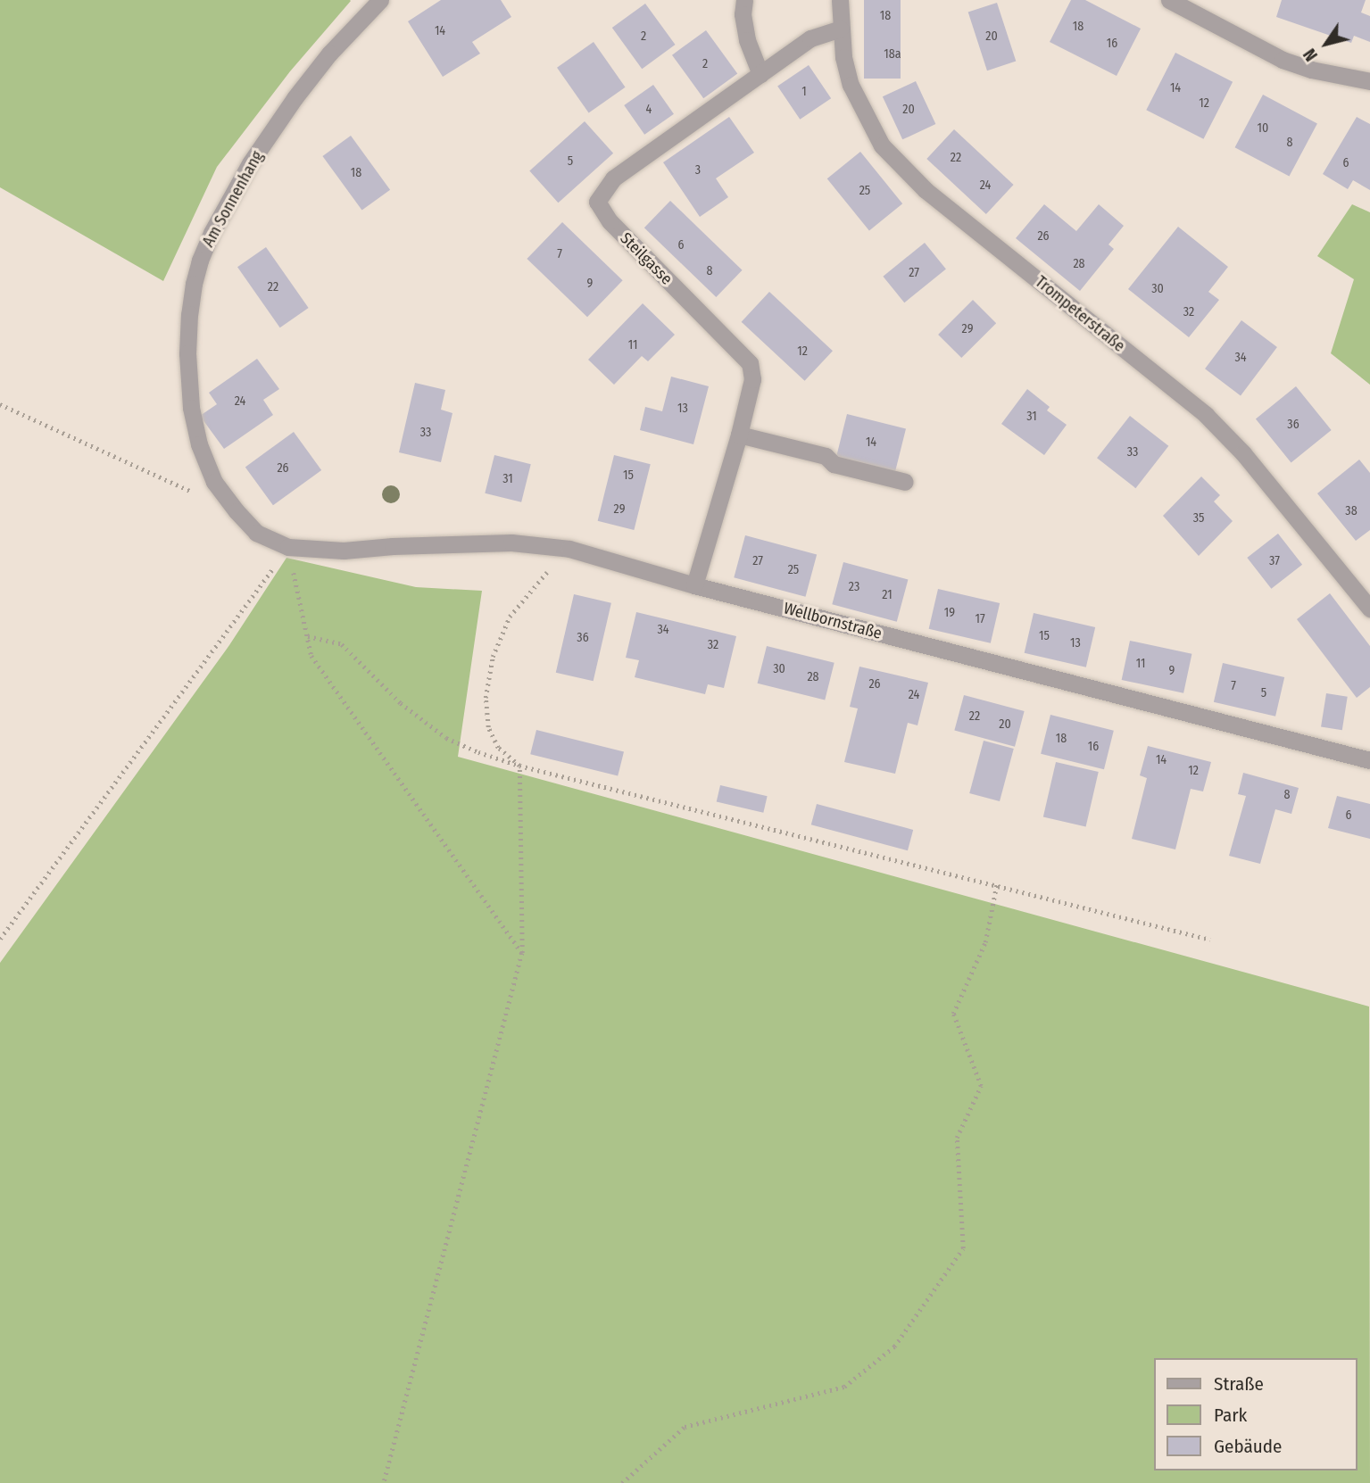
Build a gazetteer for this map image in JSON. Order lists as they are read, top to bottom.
{
  "streets": {
    "street": [
      "Am Sonnenhang",
      "Steilgasse",
      "Trompeterstraße",
      "Wellbornstraße"
    ]
  },
  "crossings": [
    ["Am Sonnenhang", "Wellbornstraße"],
    ["Steilgasse", "Trompeterstraße"],
    ["Steilgasse", "Wellbornstraße"]
  ],
  "house_numbers": [
    "18",
    "18",
    "14",
    "2",
    "20",
    "16",
    "18a",
    "2",
    "14",
    "1",
    "12",
    "4",
    "20",
    "10",
    "8",
    "22",
    "5",
    "6",
    "3",
    "18",
    "24",
    "25",
    "26",
    "6",
    "7",
    "28",
    "8",
    "27",
    "9",
    "22",
    "30",
    "32",
    "29",
    "11",
    "12",
    "34",
    "24",
    "13",
    "31",
    "36",
    "33",
    "14",
    "33",
    "26",
    "15",
    "31",
    "29",
    "38",
    "35",
    "27",
    "37",
    "25",
    "23",
    "21",
    "19",
    "17",
    "34",
    "15",
    "36",
    "13",
    "32",
    "11",
    "30",
    "9",
    "28",
    "26",
    "7",
    "5",
    "24",
    "22",
    "20",
    "18",
    "16",
    "14",
    "12",
    "8",
    "6"
  ],
  "legend": ["Straße", "Park", "Gebäude"],
  "north": "bottom left"
}
